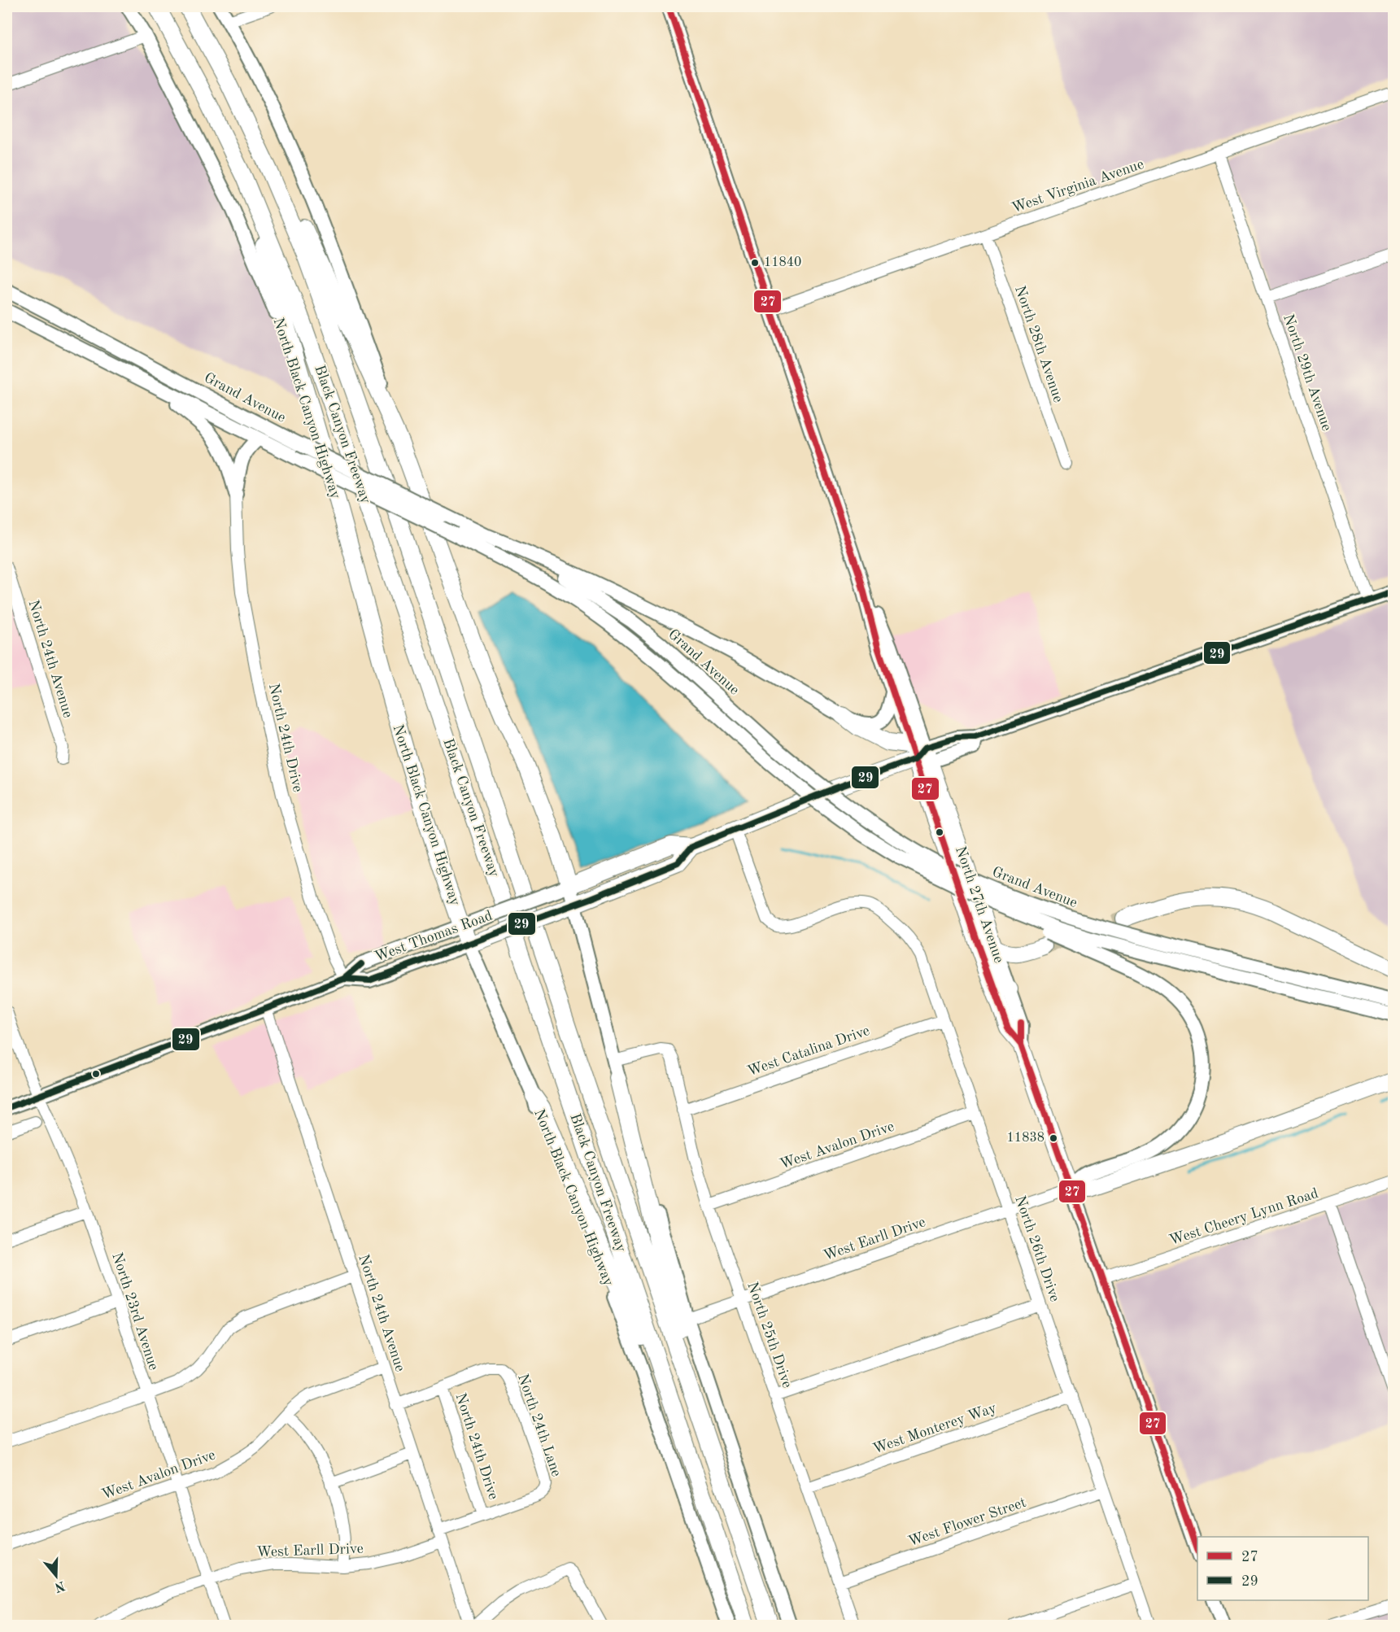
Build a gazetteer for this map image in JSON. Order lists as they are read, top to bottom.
{
  "streets": {
    "highway": [
      "North Black Canyon Highway",
      "Black Canyon Freeway",
      "North 27th Avenue",
      "West Thomas Road"
    ],
    "main road": ["Grand Avenue"],
    "street": [
      "West Virginia Avenue",
      "North 28th Avenue",
      "North 29th Avenue",
      "North 24th Avenue",
      "North 24th Drive",
      "West Catalina Drive",
      "West Avalon Drive",
      "West Cheery Lynn Road",
      "West Earll Drive",
      "North 26th Drive",
      "North 23rd Avenue",
      "North 25th Drive",
      "North 24th Lane",
      "West Monterey Way",
      "West Flower Street"
    ]
  },
  "crossings": [
    ["West Virginia Avenue", "North 28th Avenue"],
    ["West Virginia Avenue", "North 29th Avenue"],
    ["West Virginia Avenue", "North 27th Avenue"],
    ["North 29th Avenue", "West Thomas Road"],
    ["North Black Canyon Highway", "West Thomas Road"],
    ["North 24th Avenue", "West Thomas Road"],
    ["North 24th Avenue", "West Avalon Drive"],
    ["North 24th Avenue", "West Earll Drive"],
    ["North 24th Drive", "West Thomas Road"],
    ["North 24th Drive", "West Earll Drive"],
    ["North 24th Drive", "North 24th Lane"],
    ["North 27th Avenue", "West Thomas Road"],
    ["North 27th Avenue", "West Cheery Lynn Road"],
    ["North 27th Avenue", "West Earll Drive"],
    ["West Thomas Road", "North 26th Drive"],
    ["West Thomas Road", "North 23rd Avenue"],
    ["West Catalina Drive", "North 26th Drive"],
    ["West Catalina Drive", "North 25th Drive"],
    ["West Avalon Drive", "North 26th Drive"],
    ["West Avalon Drive", "North 23rd Avenue"],
    ["West Avalon Drive", "North 25th Drive"],
    ["West Earll Drive", "North 26th Drive"],
    ["West Earll Drive", "North 23rd Avenue"],
    ["West Earll Drive", "North 25th Drive"],
    ["West Earll Drive", "North 24th Lane"],
    ["North 26th Drive", "West Monterey Way"],
    ["North 26th Drive", "West Flower Street"],
    ["North 25th Drive", "West Monterey Way"],
    ["North 25th Drive", "West Flower Street"]
  ],
  "places": ["11840", "11838"],
  "lines": ["transit line 27", "transit line 29"],
  "legend": ["27", "29"],
  "north": "bottom"
}
